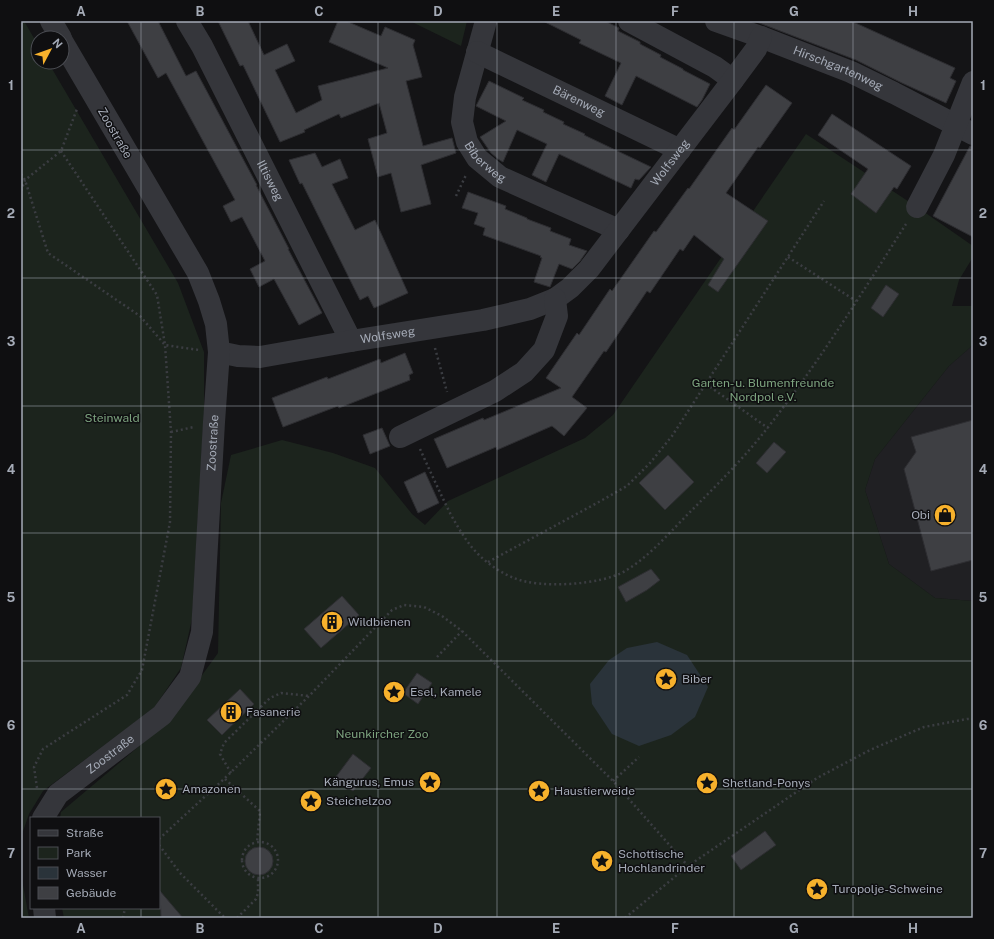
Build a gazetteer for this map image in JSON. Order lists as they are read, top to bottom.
{
  "streets": {
    "street": [
      "Hirschgartenweg",
      "Bärenweg",
      "Zoostraße",
      "Biberweg",
      "Wolfsweg",
      "Iltisweg"
    ]
  },
  "crossings": [
    ["Hirschgartenweg", "Wolfsweg"],
    ["Bärenweg", "Biberweg"],
    ["Bärenweg", "Wolfsweg"],
    ["Zoostraße", "Wolfsweg"],
    ["Biberweg", "Wolfsweg"],
    ["Wolfsweg", "Iltisweg"]
  ],
  "parks": ["Garten- u. Blumenfreunde Nordpol e.V.", "Steinwald", "Neunkircher Zoo"],
  "places": {
    "shop": ["Obi"],
    "building": ["Wildbienen", "Fasanerie"],
    "place": [
      "Biber",
      "Esel, Kamele",
      "Kängurus, Emus",
      "Shetland-Ponys",
      "Amazonen",
      "Haustierweide",
      "Steichelzoo",
      "Schottische Hochlandrinder",
      "Turopolje-Schweine"
    ]
  },
  "legend": [
    "Straße",
    "Park",
    "Wasser",
    "Gebäude"
  ],
  "north": "top right",
  "grid": {
    "columns": [
      "A",
      "B",
      "C",
      "D",
      "E",
      "F",
      "G",
      "H"
    ],
    "rows": [
      "1",
      "2",
      "3",
      "4",
      "5",
      "6",
      "7"
    ]
  }
}
